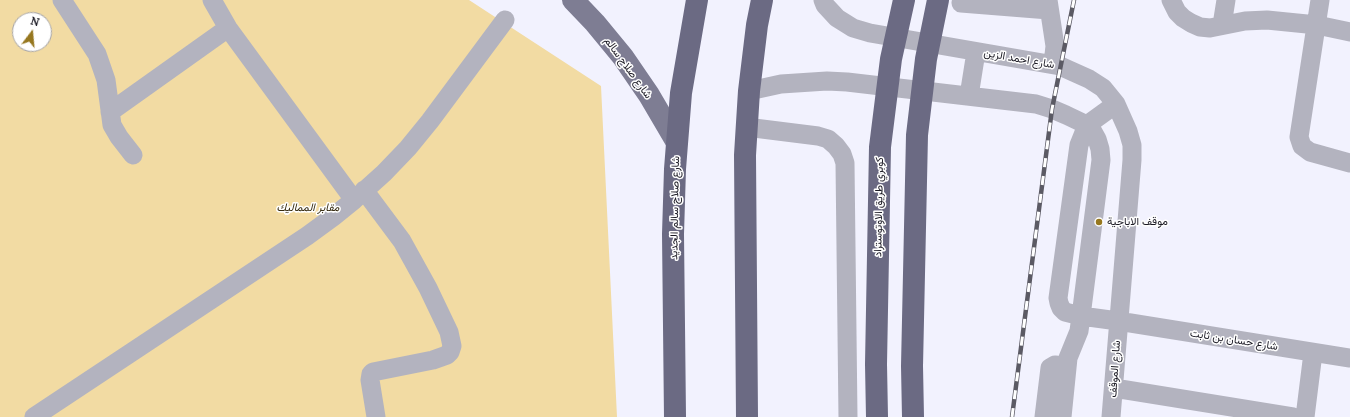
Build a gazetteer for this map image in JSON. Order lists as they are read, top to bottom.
{
  "streets": {
    "highway": ["كوبري طريق الاوتوستراد", "شارع صلاح سالم الجديد"],
    "main road": ["شارع صلاح سالم"],
    "street": ["شارع احمد الزين", "شارع حسان بن ثابت", "شارع الموقف"]
  },
  "crossings": [
    ["شارع احمد الزين", "شارع حسان بن ثابت"],
    ["شارع احمد الزين", "شارع الموقف"],
    ["شارع صلاح سالم", "شارع صلاح سالم الجديد"],
    ["شارع حسان بن ثابت", "شارع الموقف"]
  ],
  "parks": ["مقابر المماليك"],
  "places": ["موقف الاباجية"],
  "north": "top"
}
